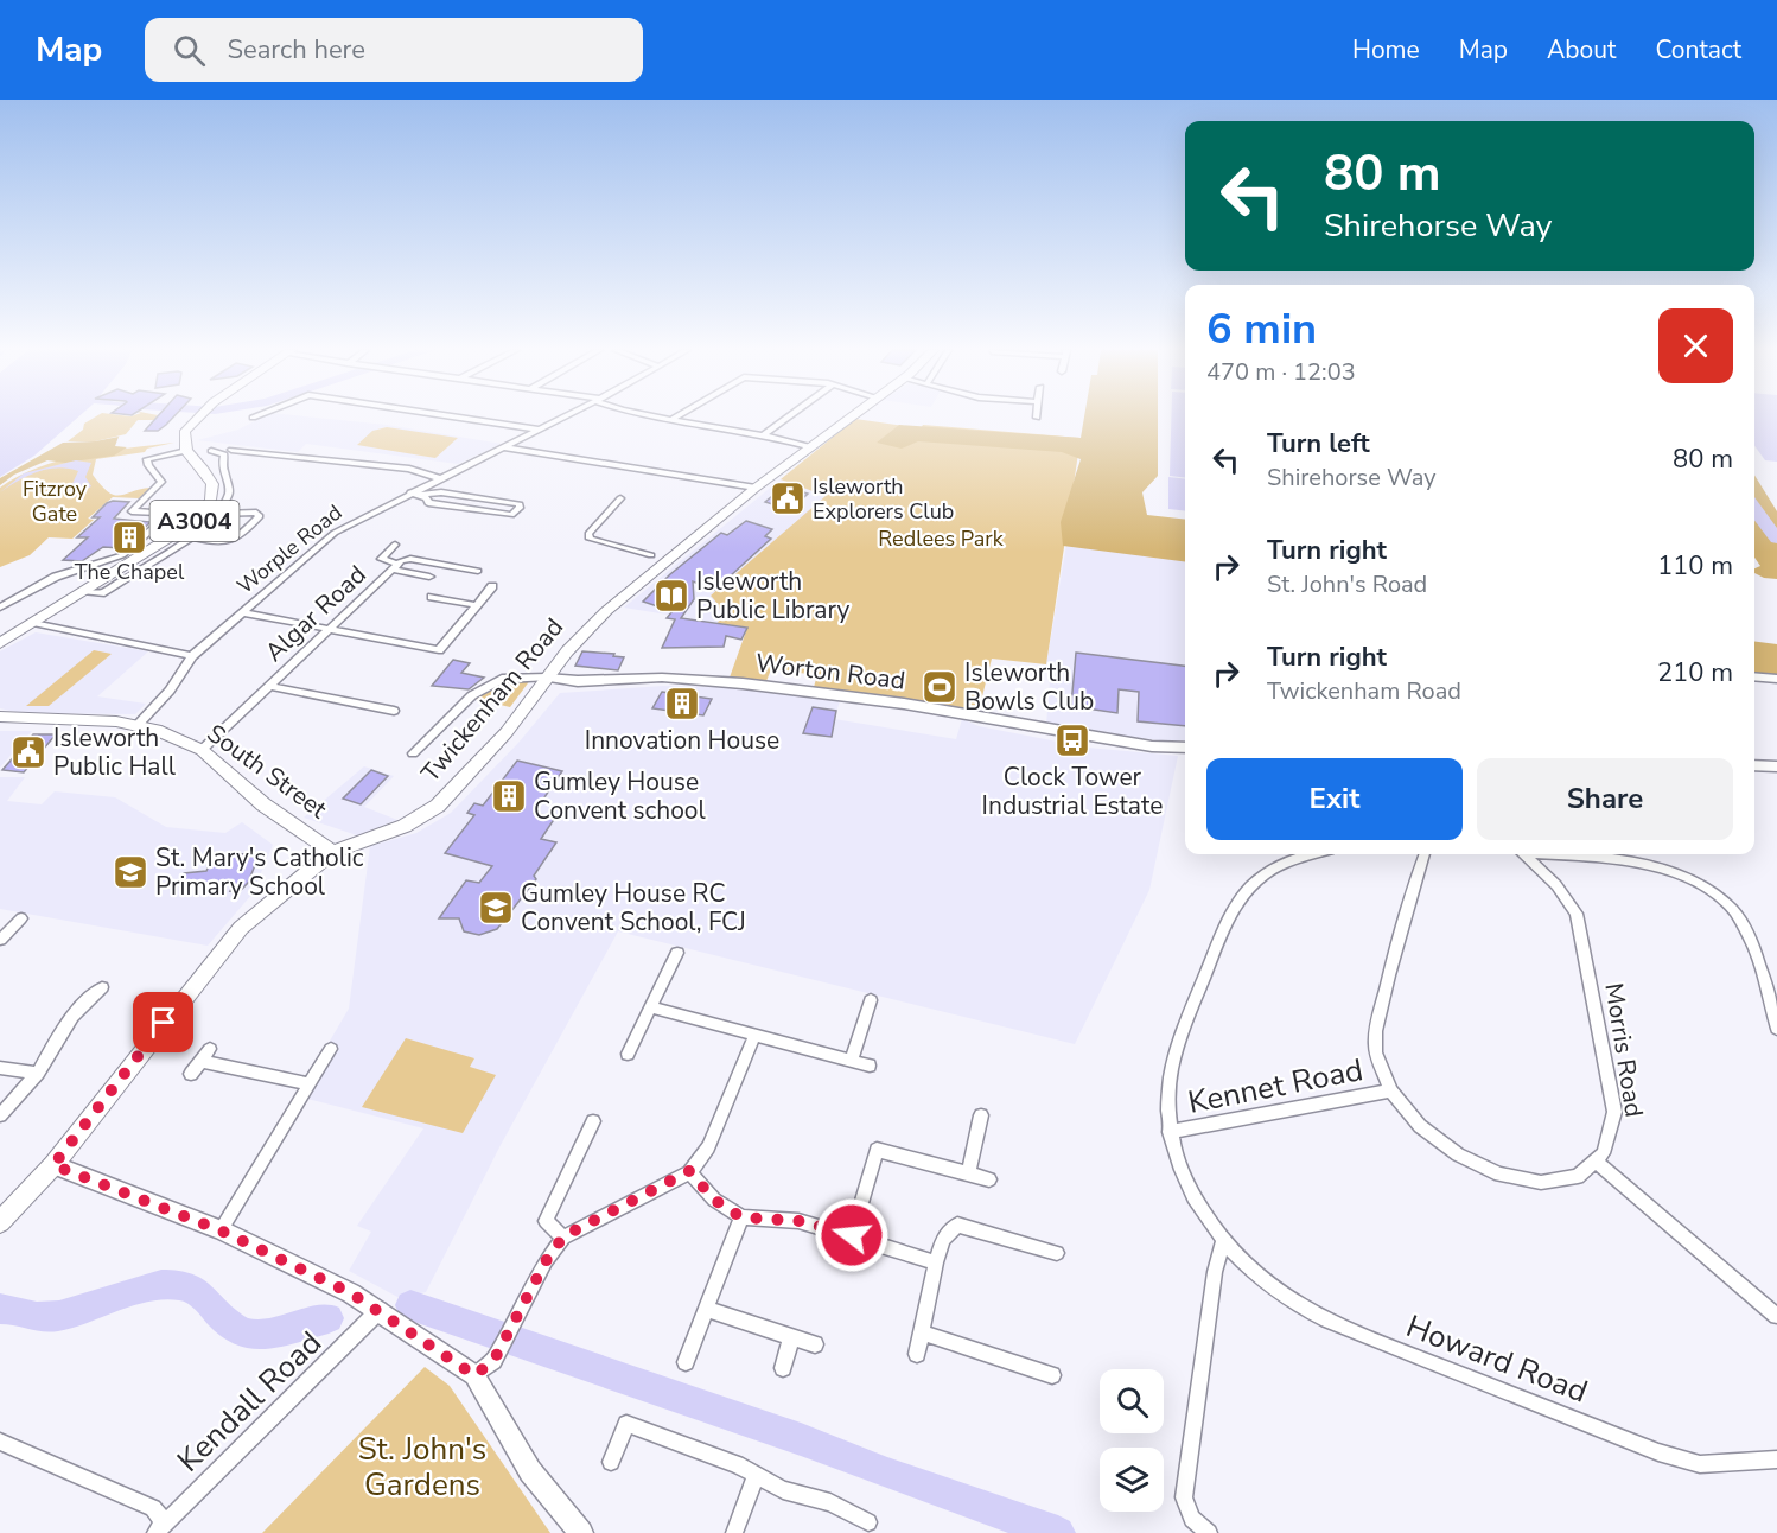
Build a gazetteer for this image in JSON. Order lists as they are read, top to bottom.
{
  "streets": {
    "main road": ["A3004", "Twickenham Road", "South Street"],
    "street": [
      "Worple Road",
      "Algar Road",
      "Worton Road",
      "Morris Road",
      "Kennet Road",
      "Howard Road",
      "Kendall Road"
    ]
  },
  "crossings": [
    ["Worple Road", "South Street"],
    ["Algar Road", "South Street"],
    ["Worton Road", "Twickenham Road"],
    ["Twickenham Road", "South Street"],
    ["Kennet Road", "Howard Road"]
  ],
  "parks": ["Fitzroy Gate", "Redlees Park", "St. John's Gardens"],
  "places": {
    "public building": ["Isleworth Explorers Club", "Isleworth Public Hall"],
    "building": ["The Chapel", "Innovation House", "Gumley House Convent school"],
    "library": ["Isleworth Public Library"],
    "sports": ["Isleworth Bowls Club"],
    "bus stop": ["Clock Tower Industrial Estate"],
    "school or university": ["St. Mary's Catholic Primary School", "Gumley House RC Convent School, FCJ"]
  },
  "page": {
    "header": "Map",
    "search": "Search here",
    "nav": [
      "Home",
      "Map",
      "About",
      "Contact"
    ],
    "turn": ["80 m", "Shirehorse Way"],
    "heading": ["6 min", "470 m · 12:03"],
    "list": [
      {
        "name": "Turn left",
        "note": "Shirehorse Way",
        "value": "80 m"
      },
      {
        "name": "Turn right",
        "note": "St. John's Road",
        "value": "110 m"
      },
      {
        "name": "Turn right",
        "note": "Twickenham Road",
        "value": "210 m"
      }
    ],
    "buttons": ["Exit", "Share"]
  }
}
